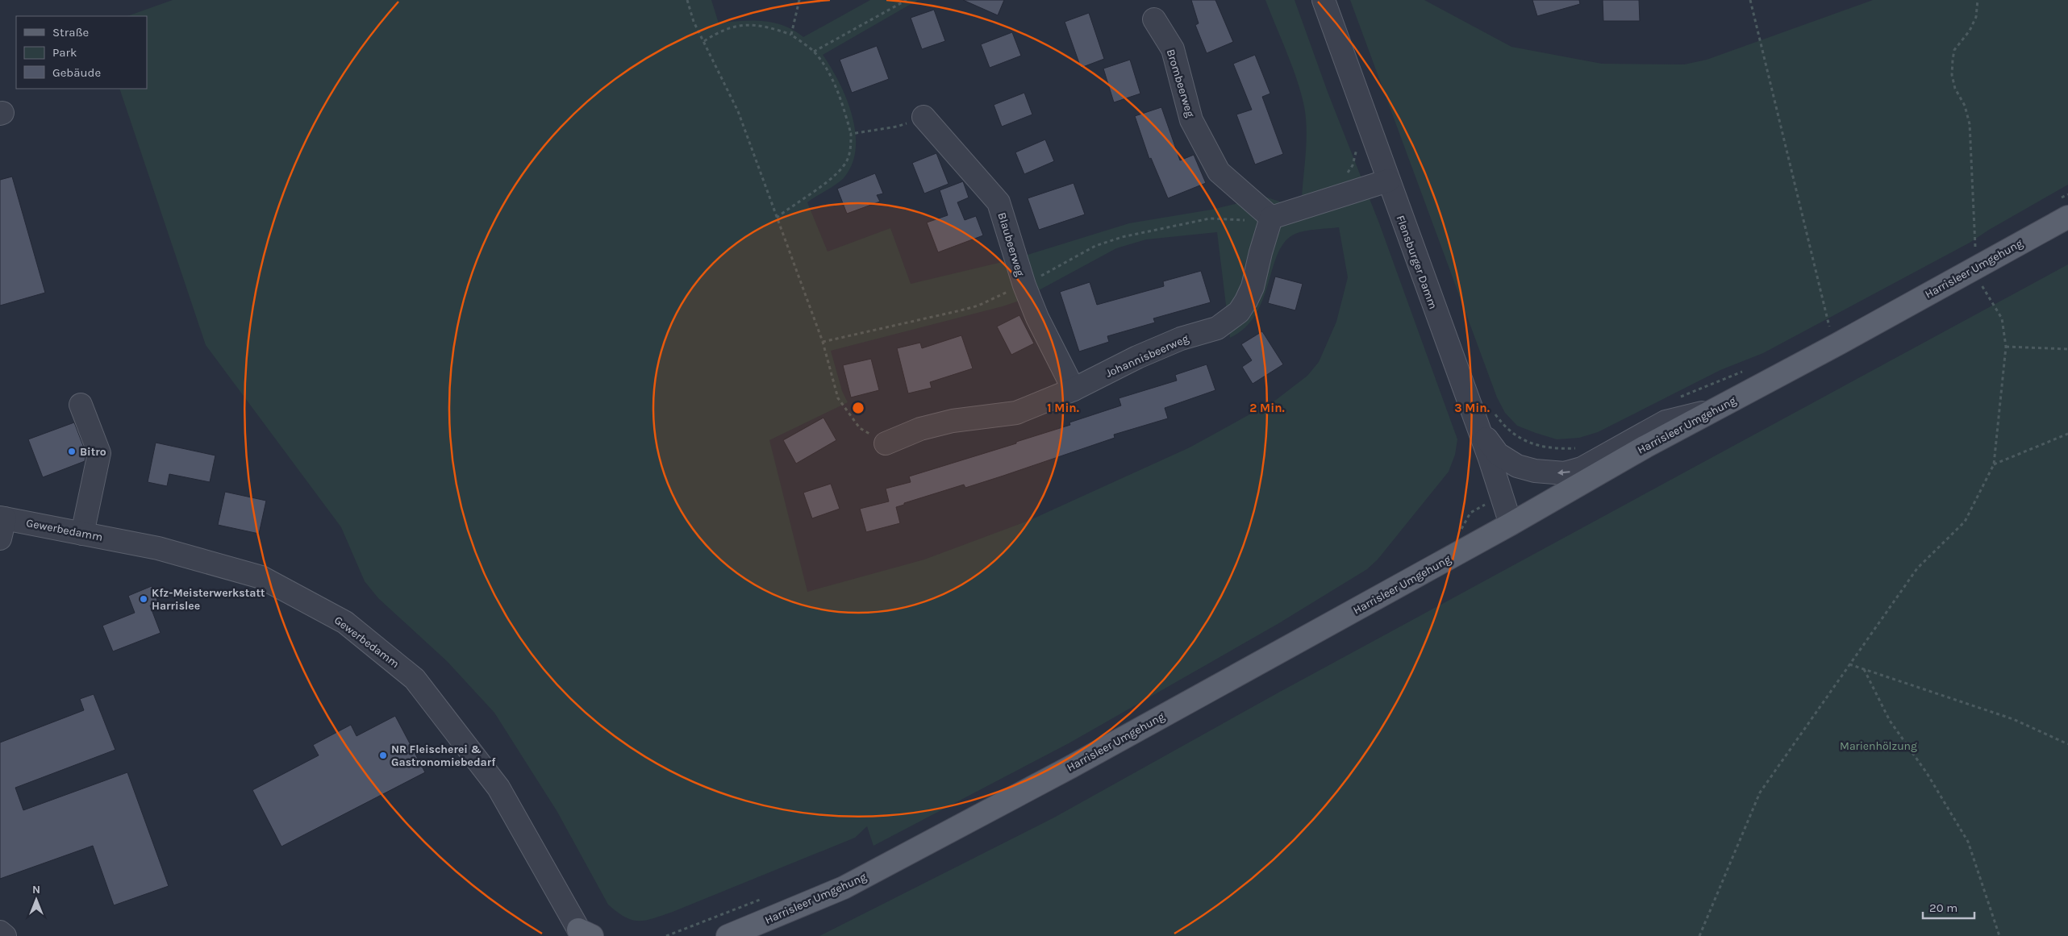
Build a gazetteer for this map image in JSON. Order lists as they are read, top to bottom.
{
  "streets": {
    "main road": ["Harrisleer Umgehung"],
    "street": [
      "Brombeerweg",
      "Blaubeerweg",
      "Flensburger Damm",
      "Johannisbeerweg",
      "Gewerbedamm"
    ]
  },
  "crossings": [
    ["Brombeerweg", "Johannisbeerweg"],
    ["Blaubeerweg", "Johannisbeerweg"],
    ["Flensburger Damm", "Harrisleer Umgehung"]
  ],
  "parks": ["Marienhölzung"],
  "places": ["Bitro", "Kfz-Meisterwerkstatt Harrislee", "NR Fleischerei & Gastronomiebedarf"],
  "legend": ["Straße", "Park", "Gebäude"],
  "scale_bar": "20 m",
  "north": "top",
  "rings": ["1 Min.", "2 Min.", "3 Min."]
}
